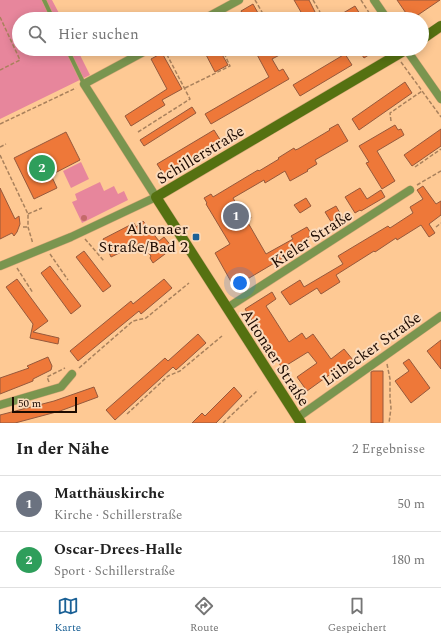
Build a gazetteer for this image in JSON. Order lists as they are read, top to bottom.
{
  "streets": {
    "street": [
      "Schillerstraße",
      "Kieler Straße",
      "Lübecker Straße",
      "Altonaer Straße"
    ]
  },
  "crossings": [
    ["Schillerstraße", "Altonaer Straße"],
    ["Kieler Straße", "Altonaer Straße"],
    ["Lübecker Straße", "Altonaer Straße"]
  ],
  "places": {
    "transit": ["Altonaer Straße/Bad 2"]
  },
  "scale_bar": "50 m",
  "page": {
    "search": "Hier suchen",
    "pins": ["2", "1"],
    "scale": "50 m",
    "heading": ["In der Nähe", "2 Ergebnisse"],
    "list": [
      {
        "mark": "1",
        "name": "Matthäuskirche",
        "note": "Kirche · Schillerstraße",
        "value": "50 m"
      },
      {
        "mark": "2",
        "name": "Oscar-Drees-Halle",
        "note": "Sport · Schillerstraße",
        "value": "180 m"
      }
    ],
    "nav": ["Karte", "Route", "Gespeichert"]
  }
}
